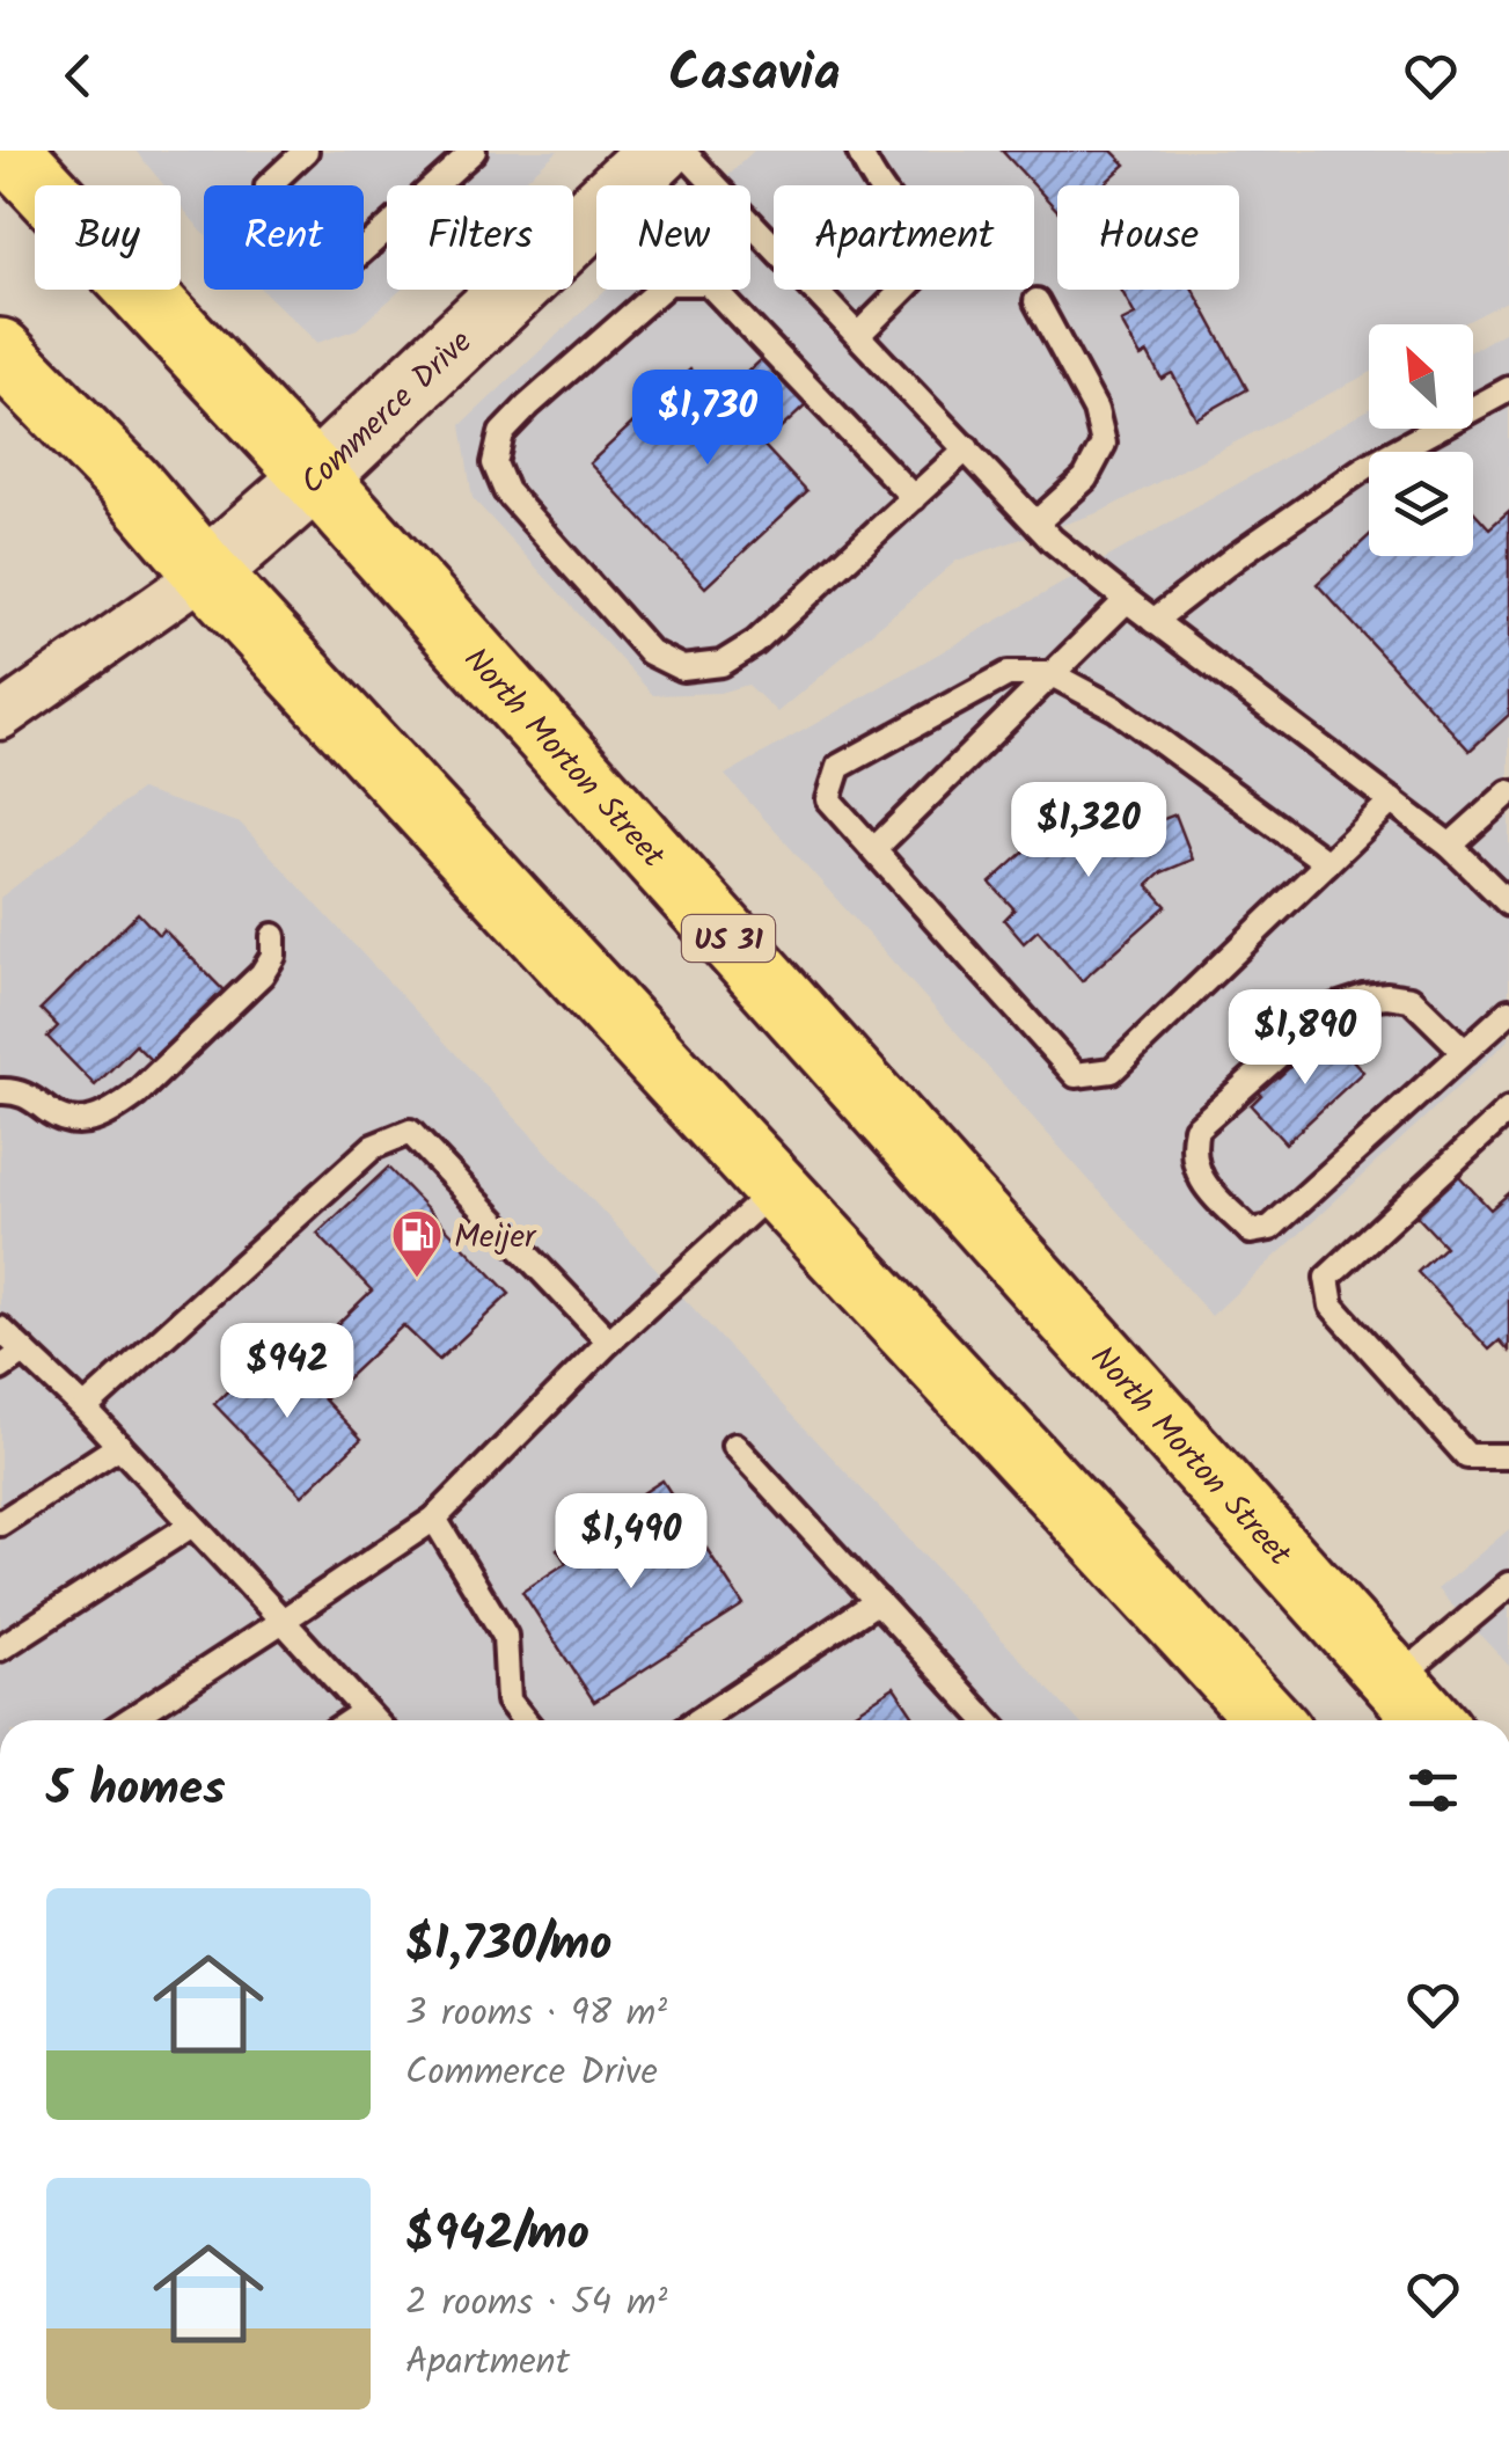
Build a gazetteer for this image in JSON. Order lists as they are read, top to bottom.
{
  "streets": {
    "main road": ["North Morton Street", "US 31"],
    "street": ["Commerce Drive"]
  },
  "crossings": [
    ["Commerce Drive", "North Morton Street"]
  ],
  "places": {
    "fuel station": ["Meijer"]
  },
  "north": "top left",
  "page": {
    "header": "Casavia",
    "chip": [
      "Buy",
      "Rent",
      "Filters",
      "New",
      "Apartment",
      "House"
    ],
    "price": [
      "$1,730",
      "$1,320",
      "$1,890",
      "$942",
      "$1,490"
    ],
    "heading": "5 homes",
    "list": [
      {
        "name": "$1,730/mo",
        "note": "3 rooms · 98 m² · Commerce Drive"
      },
      {
        "name": "$942/mo",
        "note": "2 rooms · 54 m² · Apartment"
      }
    ]
  }
}
